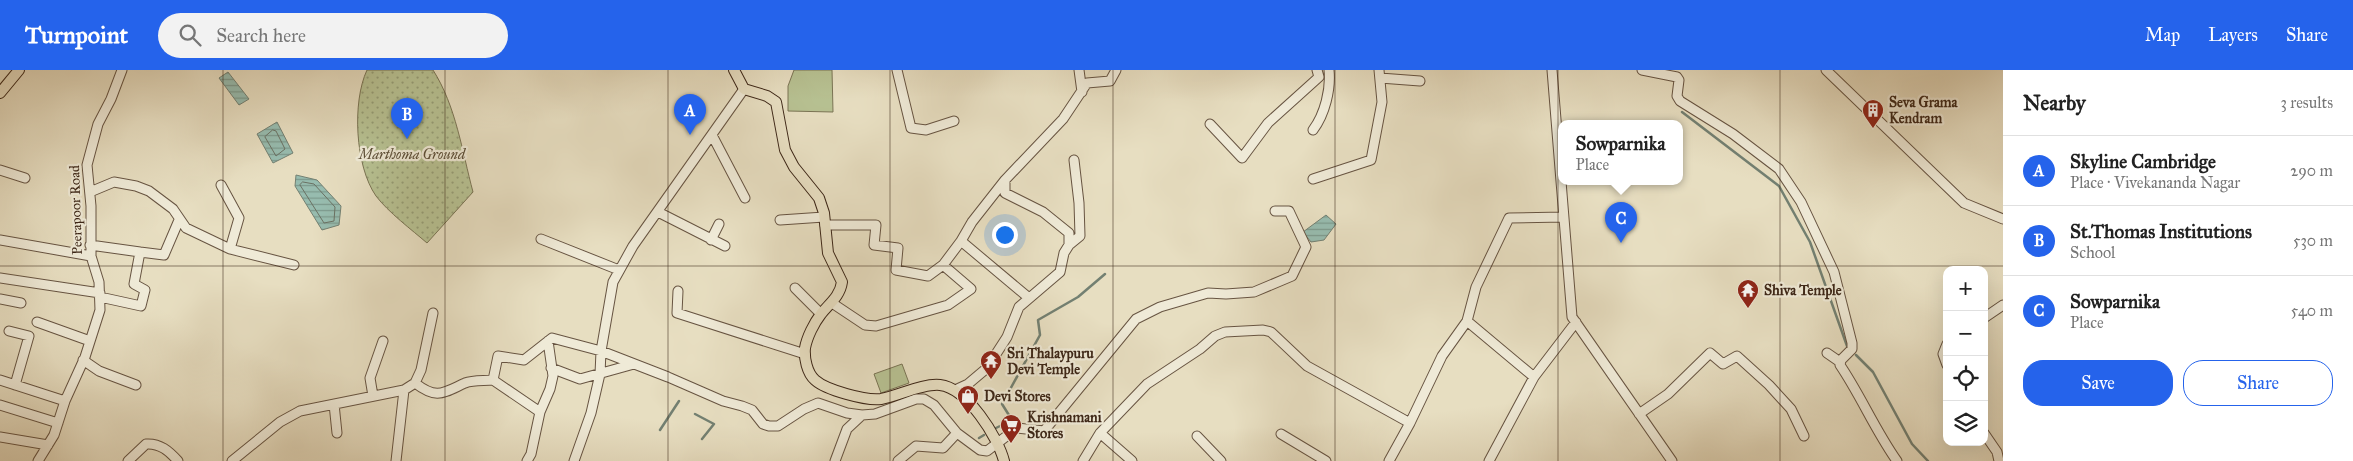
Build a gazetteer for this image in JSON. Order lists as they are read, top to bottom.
{
  "streets": {
    "street": ["Peerapoor Road"]
  },
  "parks": ["Marthoma Ground"],
  "places": {
    "building": ["Seva Grama Kendram"],
    "temple": ["Shiva Temple", "Sri Thalaypuru Devi Temple"],
    "shop": ["Devi Stores"],
    "supermarket": ["Krishnamani Stores"]
  },
  "page": {
    "header": "Turnpoint",
    "search": "Search here",
    "nav": ["Map", "Layers", "Share"],
    "heading": ["Nearby", "3 results"],
    "pins": ["A", "B", "C"],
    "popup": ["Sowparnika", "Place"],
    "list": [
      {
        "mark": "A",
        "name": "Skyline Cambridge",
        "note": "Place · Vivekananda Nagar",
        "value": "290 m"
      },
      {
        "mark": "B",
        "name": "St.Thomas Institutions",
        "note": "School",
        "value": "530 m"
      },
      {
        "mark": "C",
        "name": "Sowparnika",
        "note": "Place",
        "value": "540 m"
      }
    ],
    "map_buttons": ["+", "−"],
    "buttons": ["Save", "Share"]
  }
}
